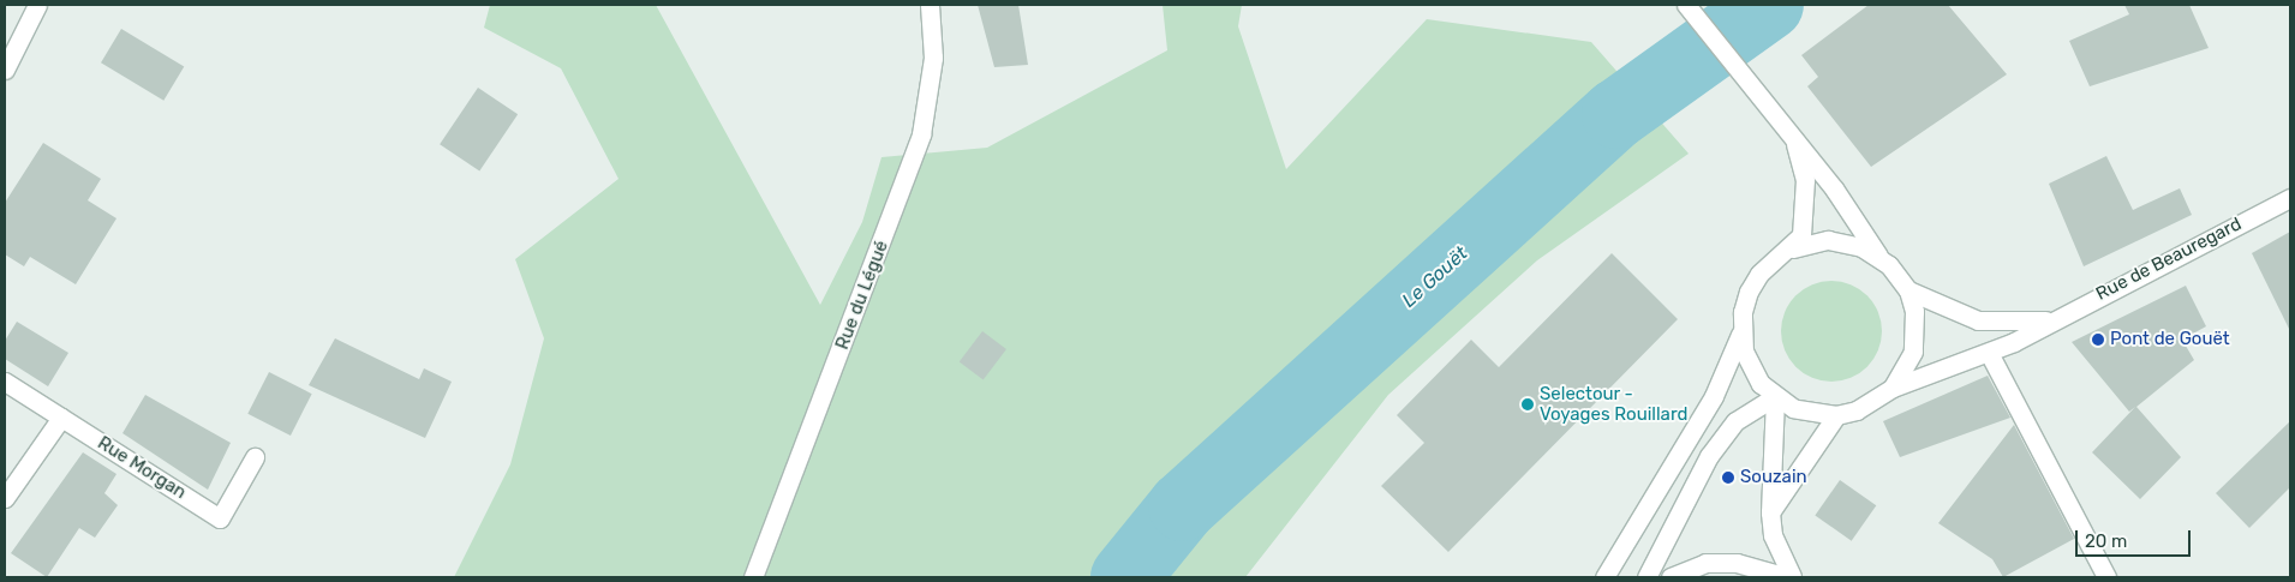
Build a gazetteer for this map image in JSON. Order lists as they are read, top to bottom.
{
  "streets": {
    "street": ["Rue de Beauregard", "Rue du Légué", "Rue Morgan"]
  },
  "water": ["Le Gouët"],
  "places": ["Pont de Gouët", "Selectour - Voyages Rouillard", "Souzain"],
  "scale_bar": "20 m"
}
